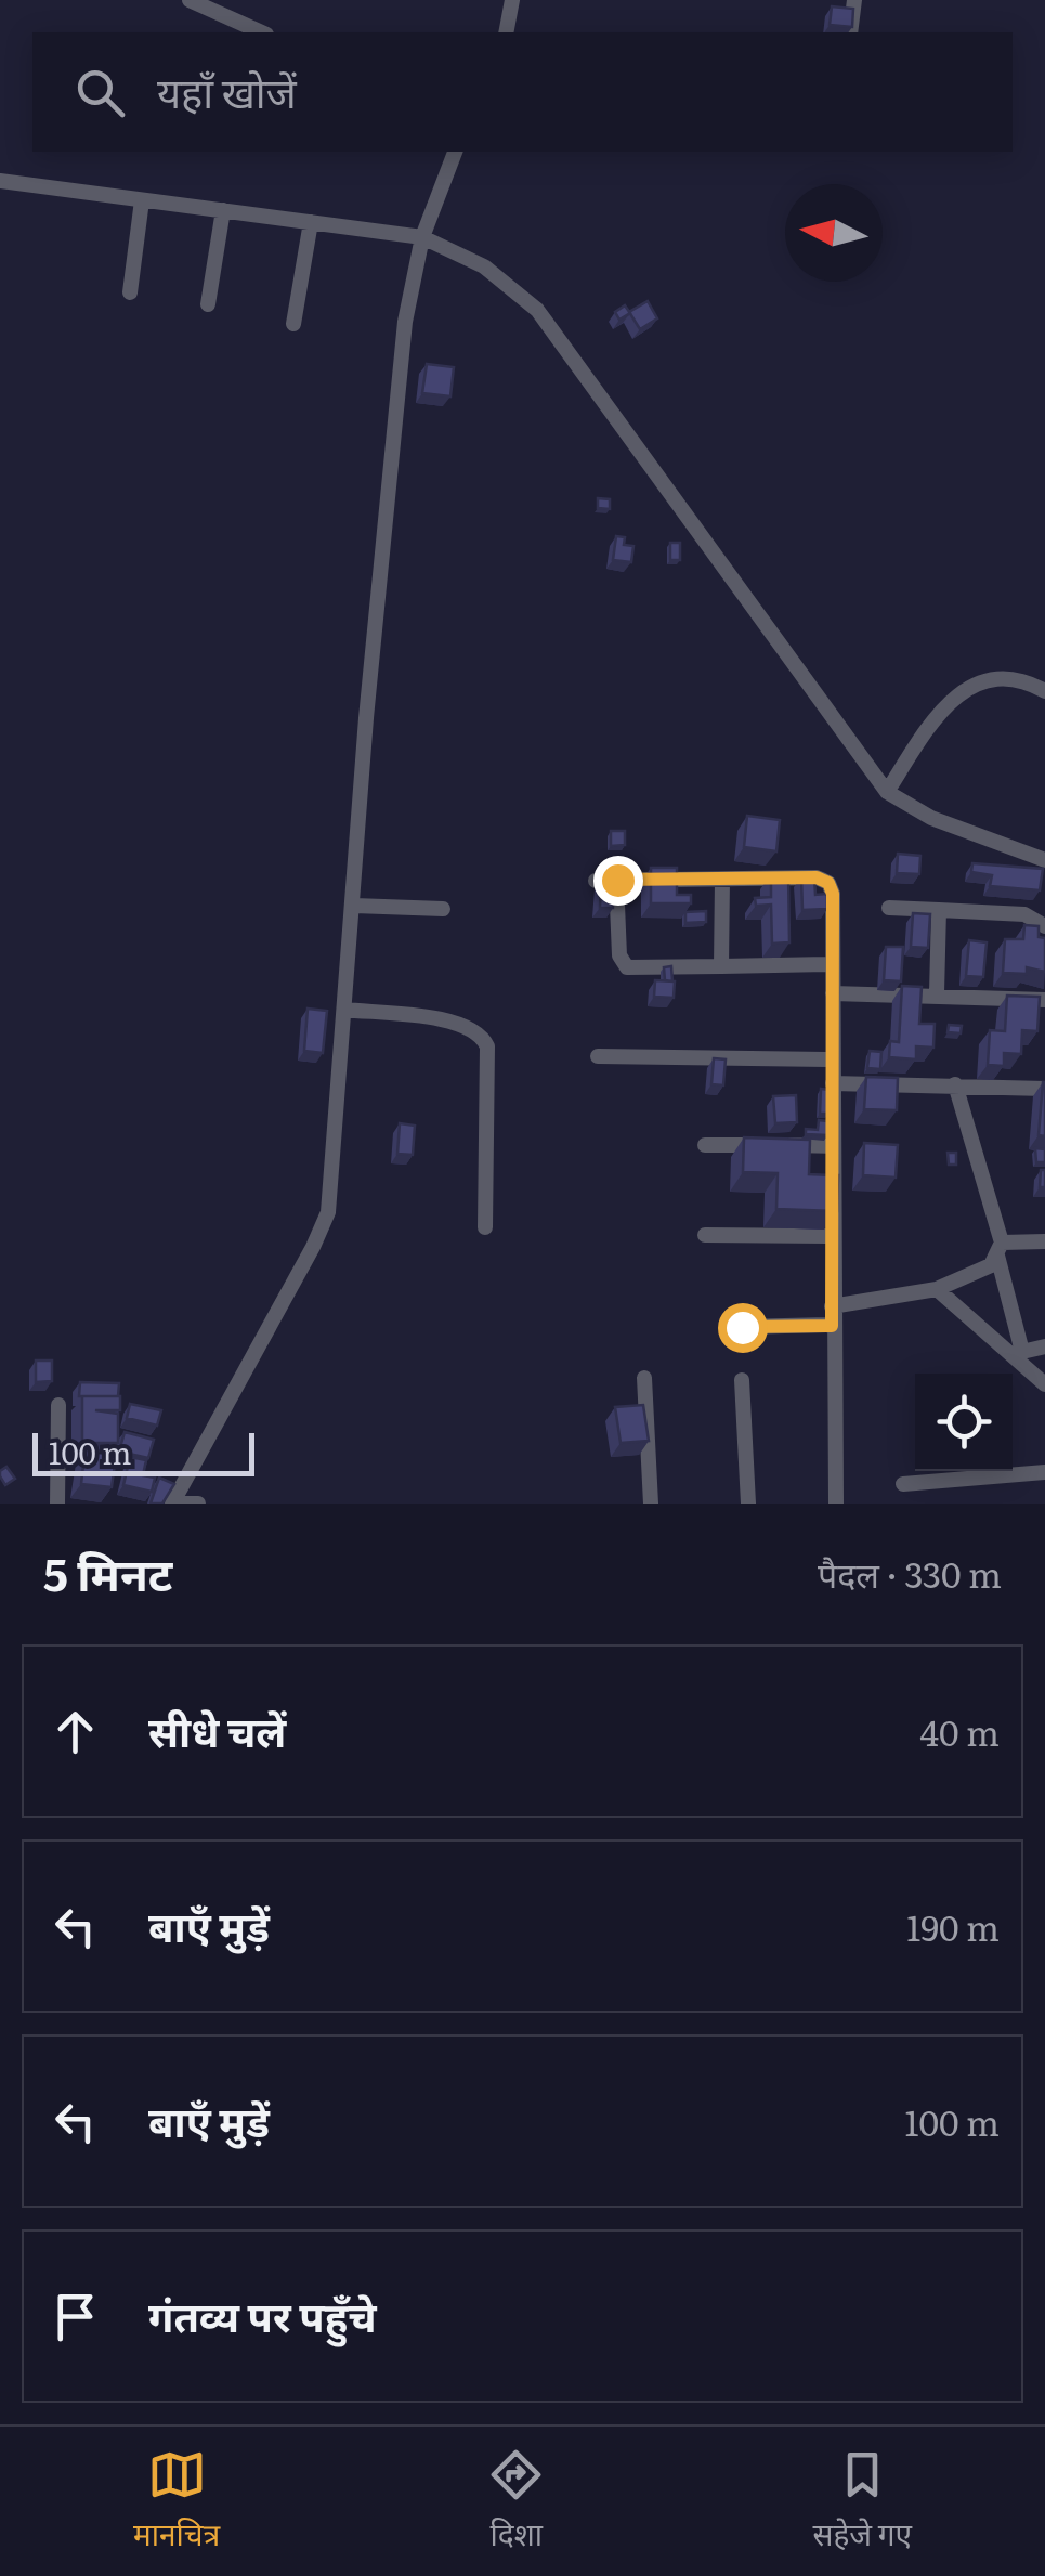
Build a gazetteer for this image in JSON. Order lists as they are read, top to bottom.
{
  "scale_bar": "100 m",
  "north": "left",
  "page": {
    "search": "यहाँ खोजें",
    "scale": "100 m",
    "heading": ["5 मिनट", "पैदल · 330 m"],
    "list": [
      ["सीधे चलें", "40 m"],
      ["बाएँ मुड़ें", "190 m"],
      ["बाएँ मुड़ें", "100 m"],
      "गंतव्य पर पहुँचे"
    ],
    "nav": ["मानचित्र", "दिशा", "सहेजे गए"]
  }
}
